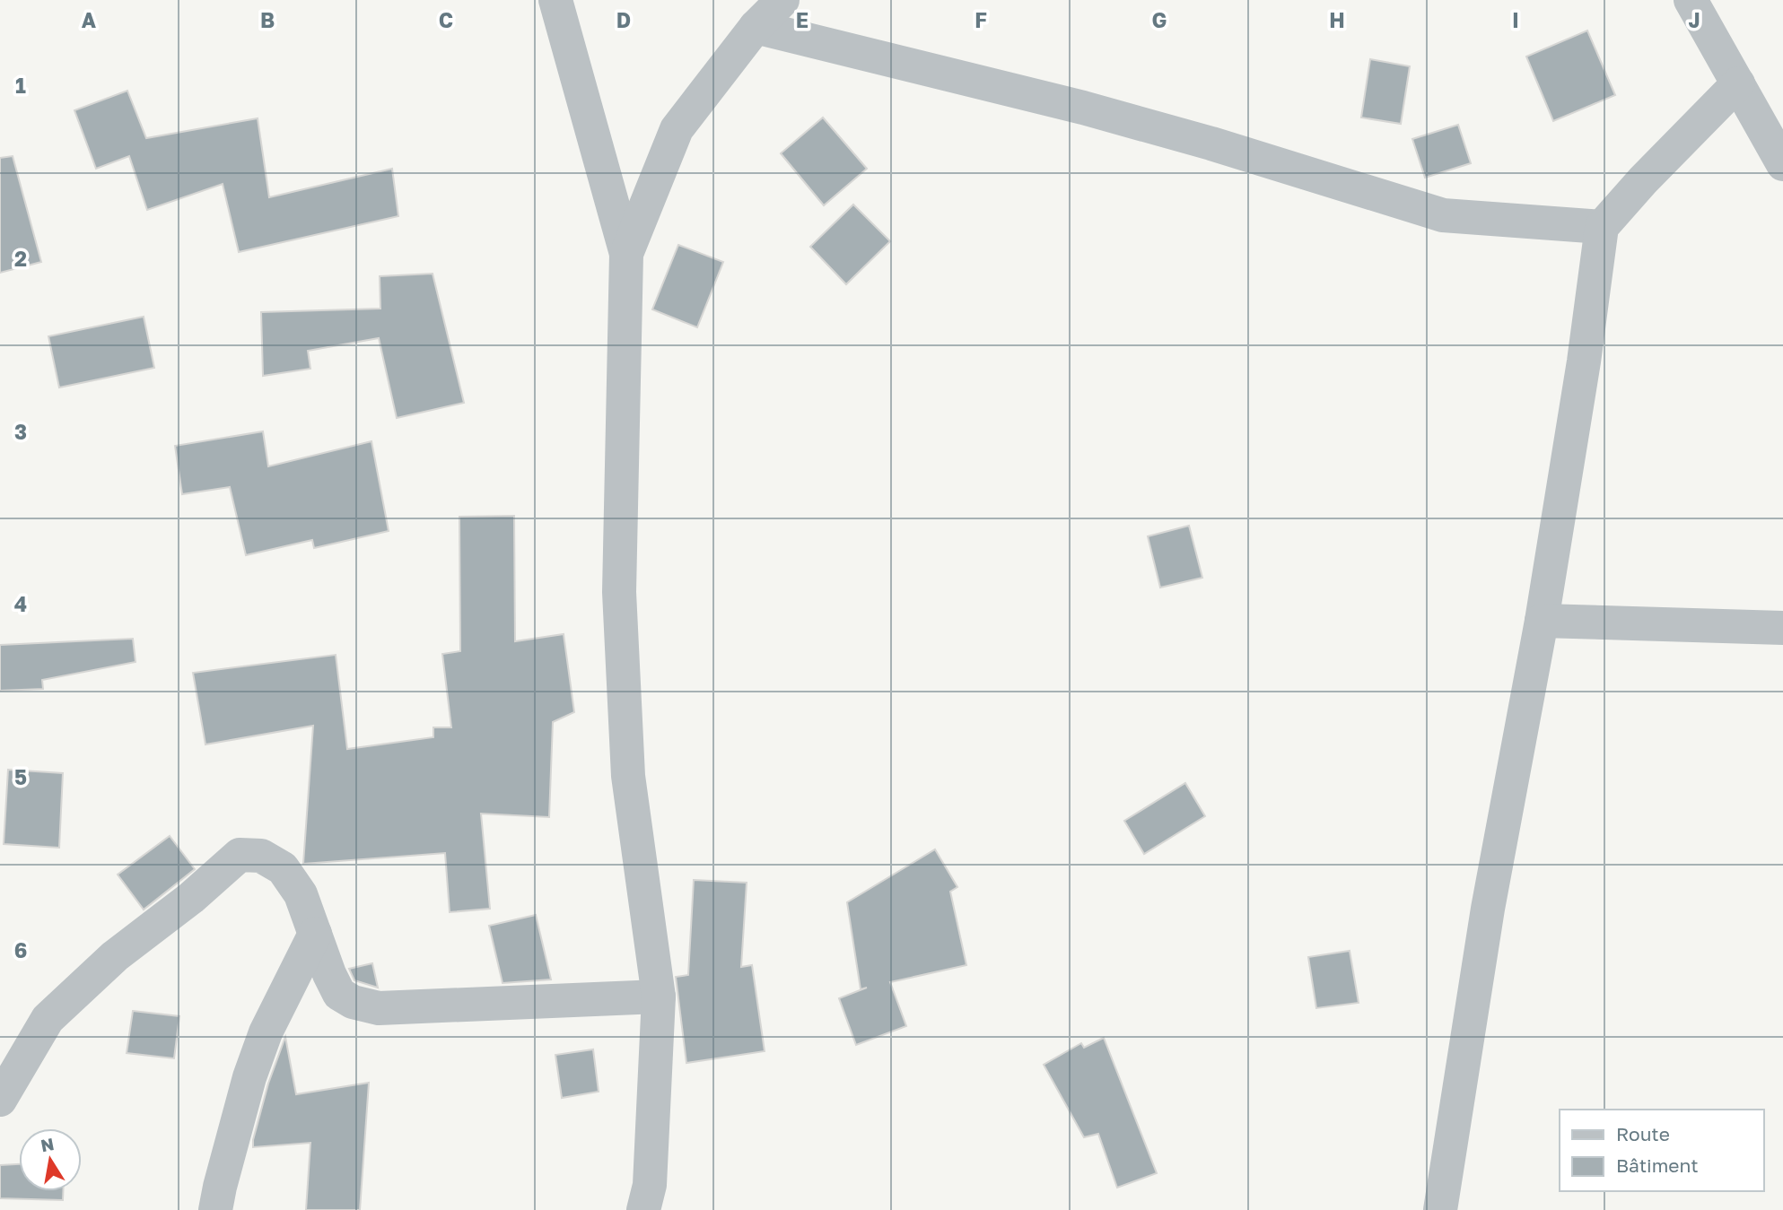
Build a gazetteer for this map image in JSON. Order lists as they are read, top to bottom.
{
  "legend": ["Route", "Bâtiment"],
  "north": "top",
  "grid": {
    "columns": [
      "A",
      "B",
      "C",
      "D",
      "E",
      "F",
      "G",
      "H",
      "I",
      "J"
    ],
    "rows": [
      "1",
      "2",
      "3",
      "4",
      "5",
      "6"
    ]
  }
}
